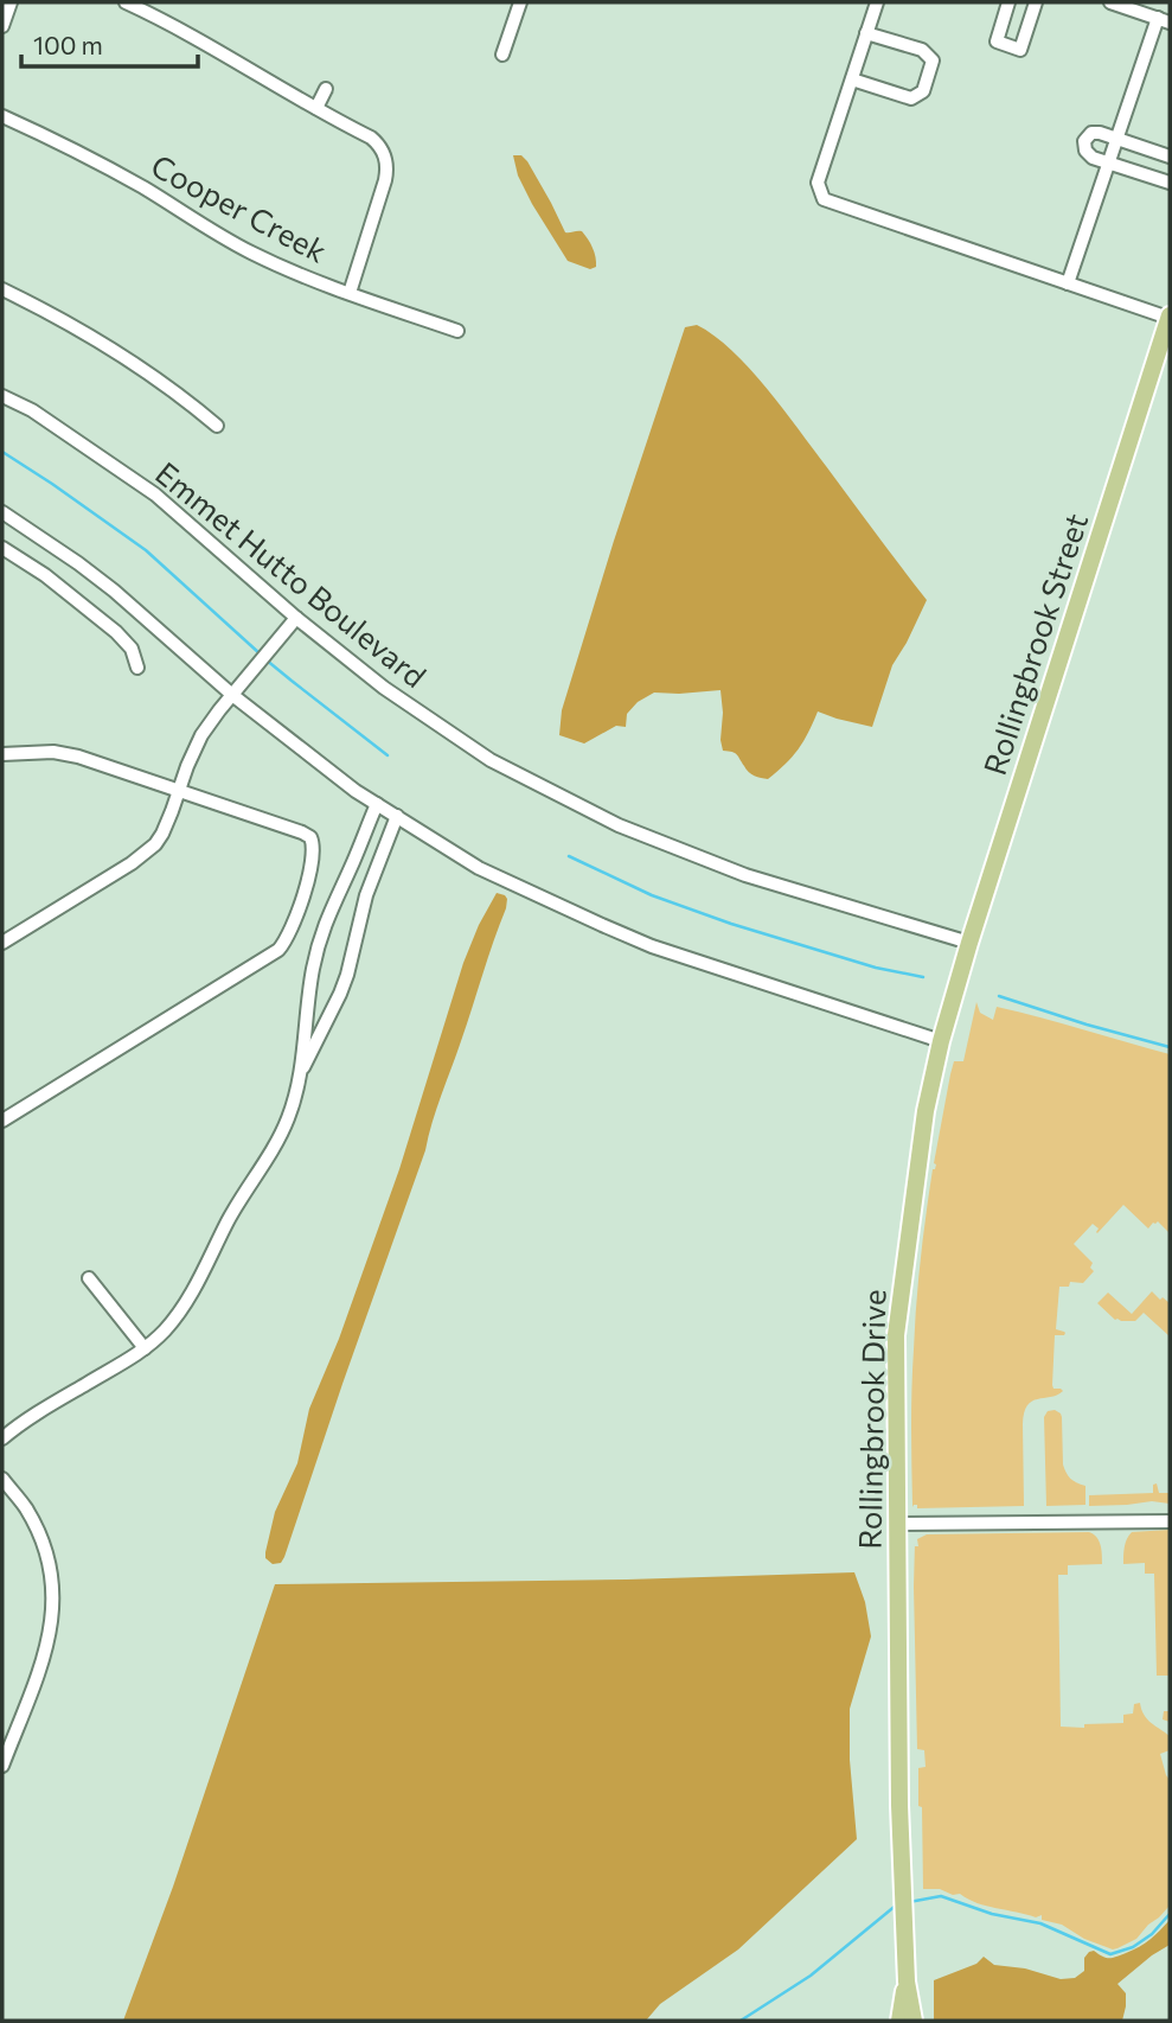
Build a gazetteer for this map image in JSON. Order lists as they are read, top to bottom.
{
  "streets": {
    "main road": ["Rollingbrook Street", "Rollingbrook Drive"],
    "street": ["Cooper Creek", "Emmet Hutto Boulevard"]
  },
  "crossings": [
    ["Emmet Hutto Boulevard", "Rollingbrook Street"],
    ["Rollingbrook Street", "Rollingbrook Drive"]
  ],
  "scale_bar": "100 m"
}
